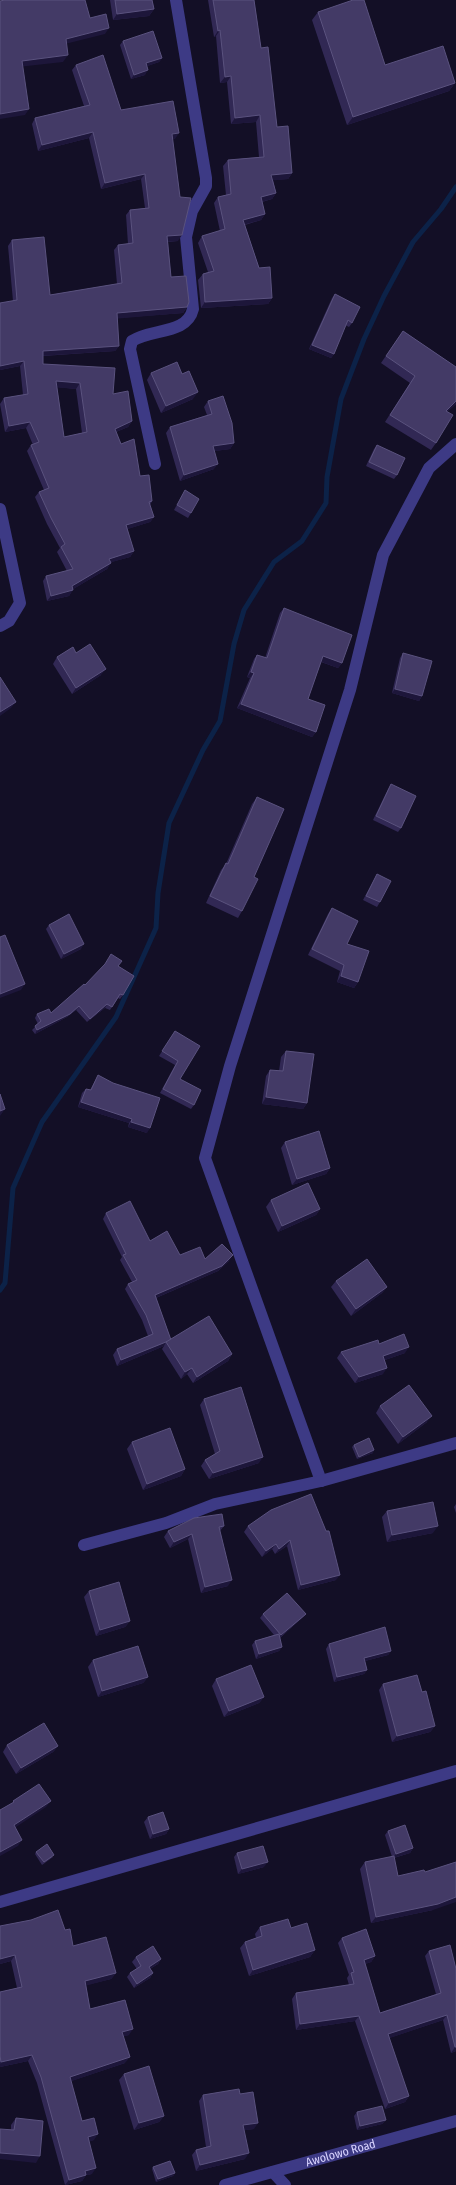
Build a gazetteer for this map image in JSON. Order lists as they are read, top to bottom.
{
  "streets": {
    "street": ["Awolowo Road"]
  }
}
